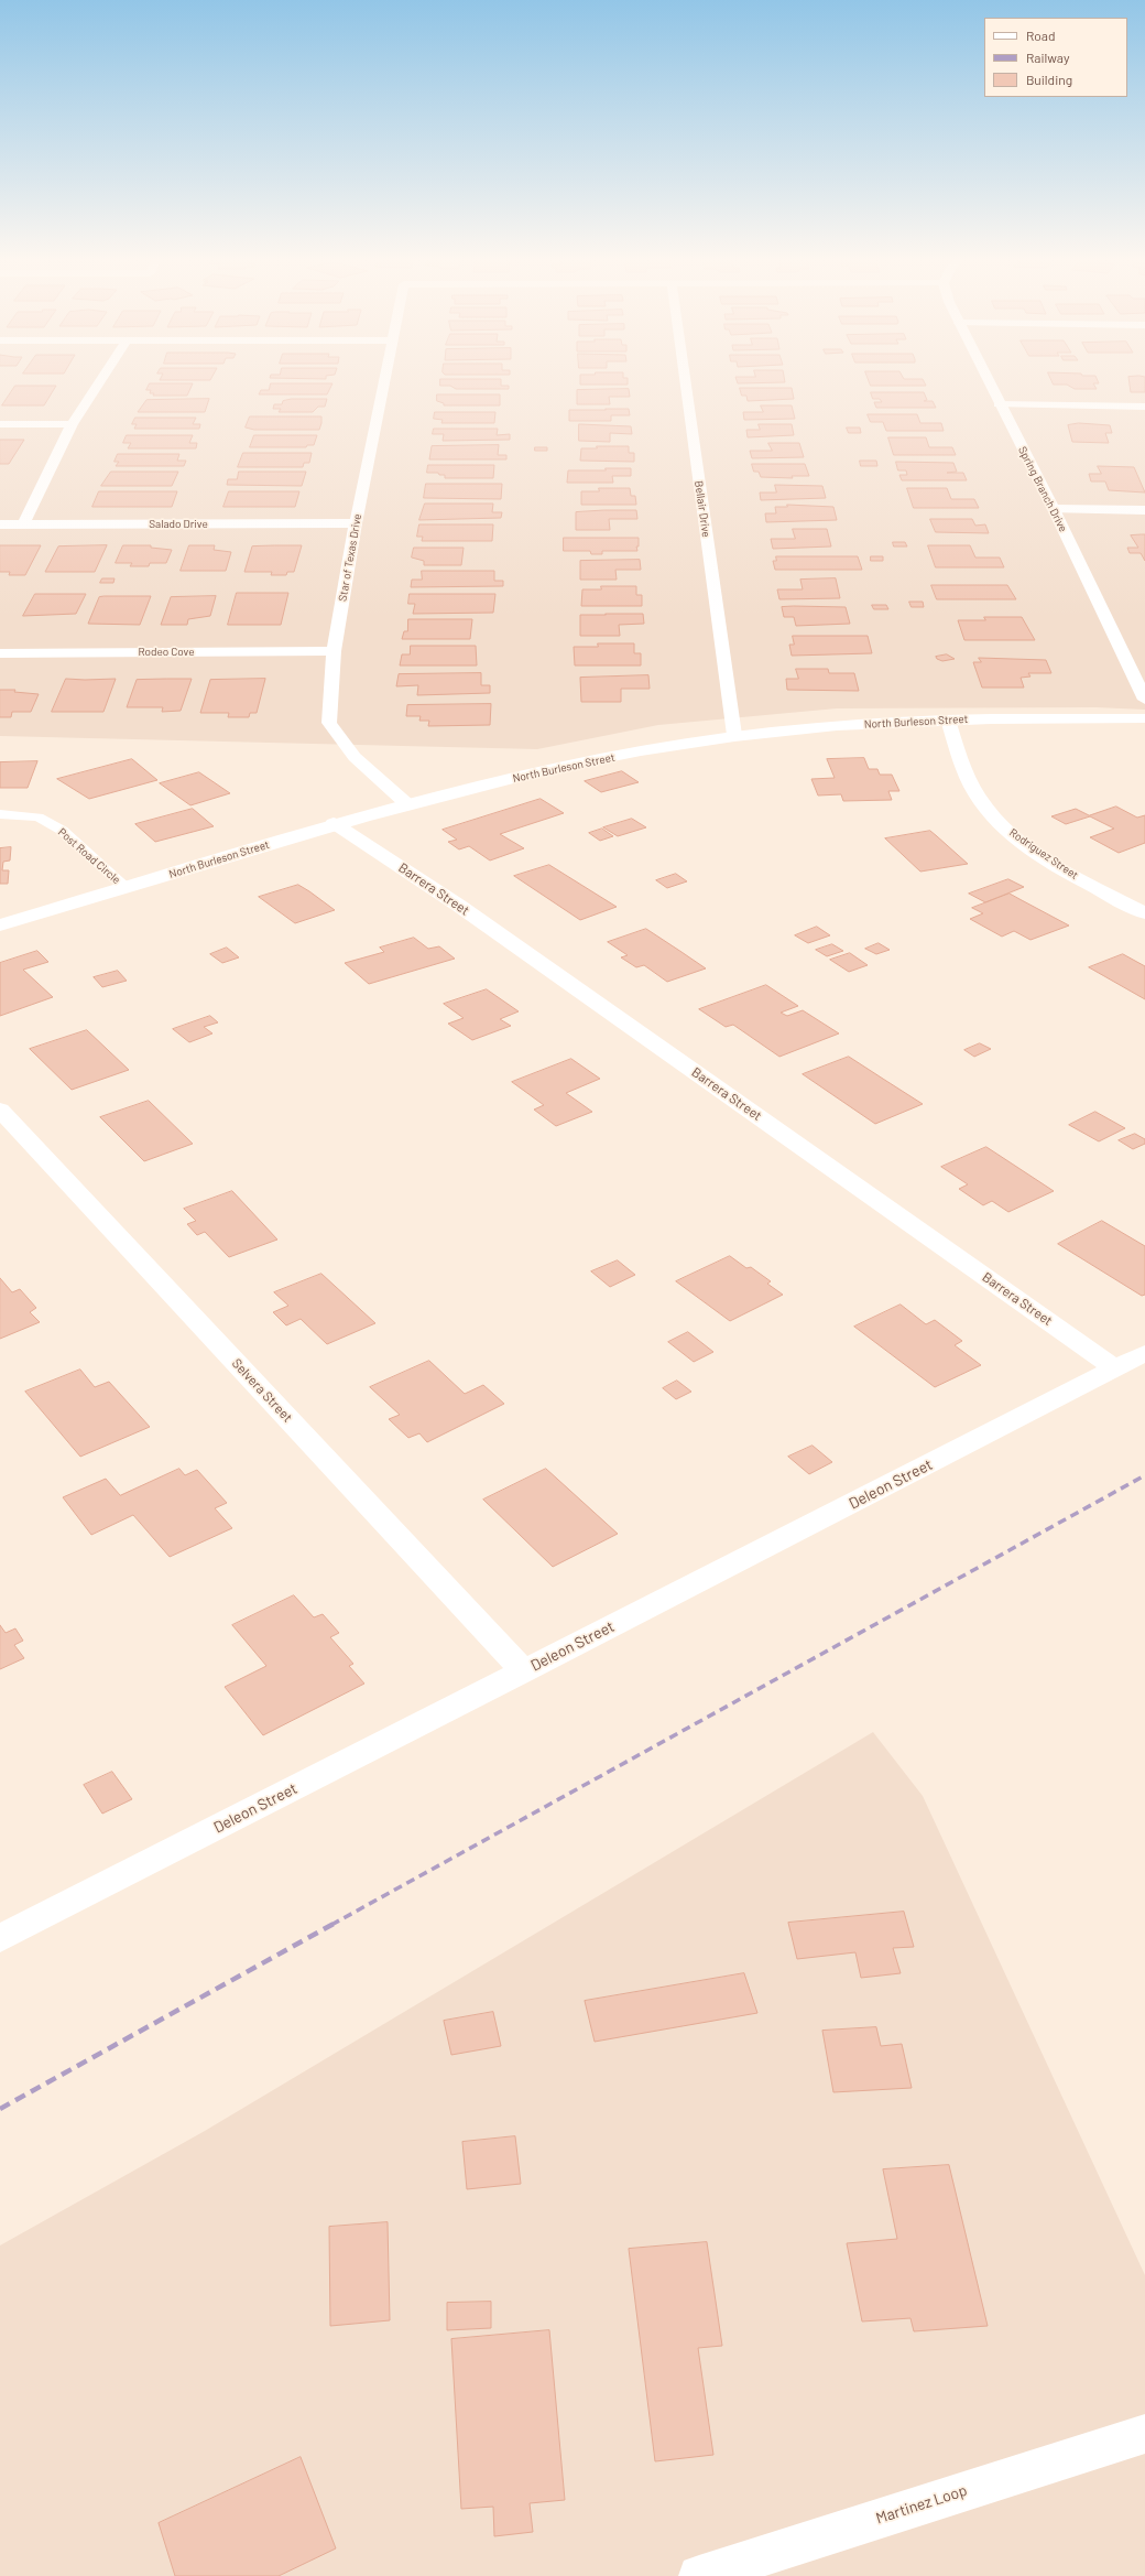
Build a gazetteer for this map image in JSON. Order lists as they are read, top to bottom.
{
  "streets": {
    "street": [
      "Spring Branch Drive",
      "Bellair Drive",
      "Salado Drive",
      "Star of Texas Drive",
      "Rodeo Cove",
      "North Burleson Street",
      "Rodriguez Street",
      "Barrera Street",
      "Selvera Street",
      "Deleon Street",
      "Martinez Loop"
    ],
    "lane": ["Post Road Circle"]
  },
  "crossings": [
    ["Bellair Drive", "North Burleson Street"],
    ["Salado Drive", "Star of Texas Drive"],
    ["Star of Texas Drive", "Rodeo Cove"],
    ["Star of Texas Drive", "North Burleson Street"],
    ["North Burleson Street", "Rodriguez Street"],
    ["North Burleson Street", "Post Road Circle"],
    ["North Burleson Street", "Barrera Street"],
    ["Barrera Street", "Deleon Street"],
    ["Selvera Street", "Deleon Street"]
  ],
  "legend": ["Road", "Railway", "Building"]
}
